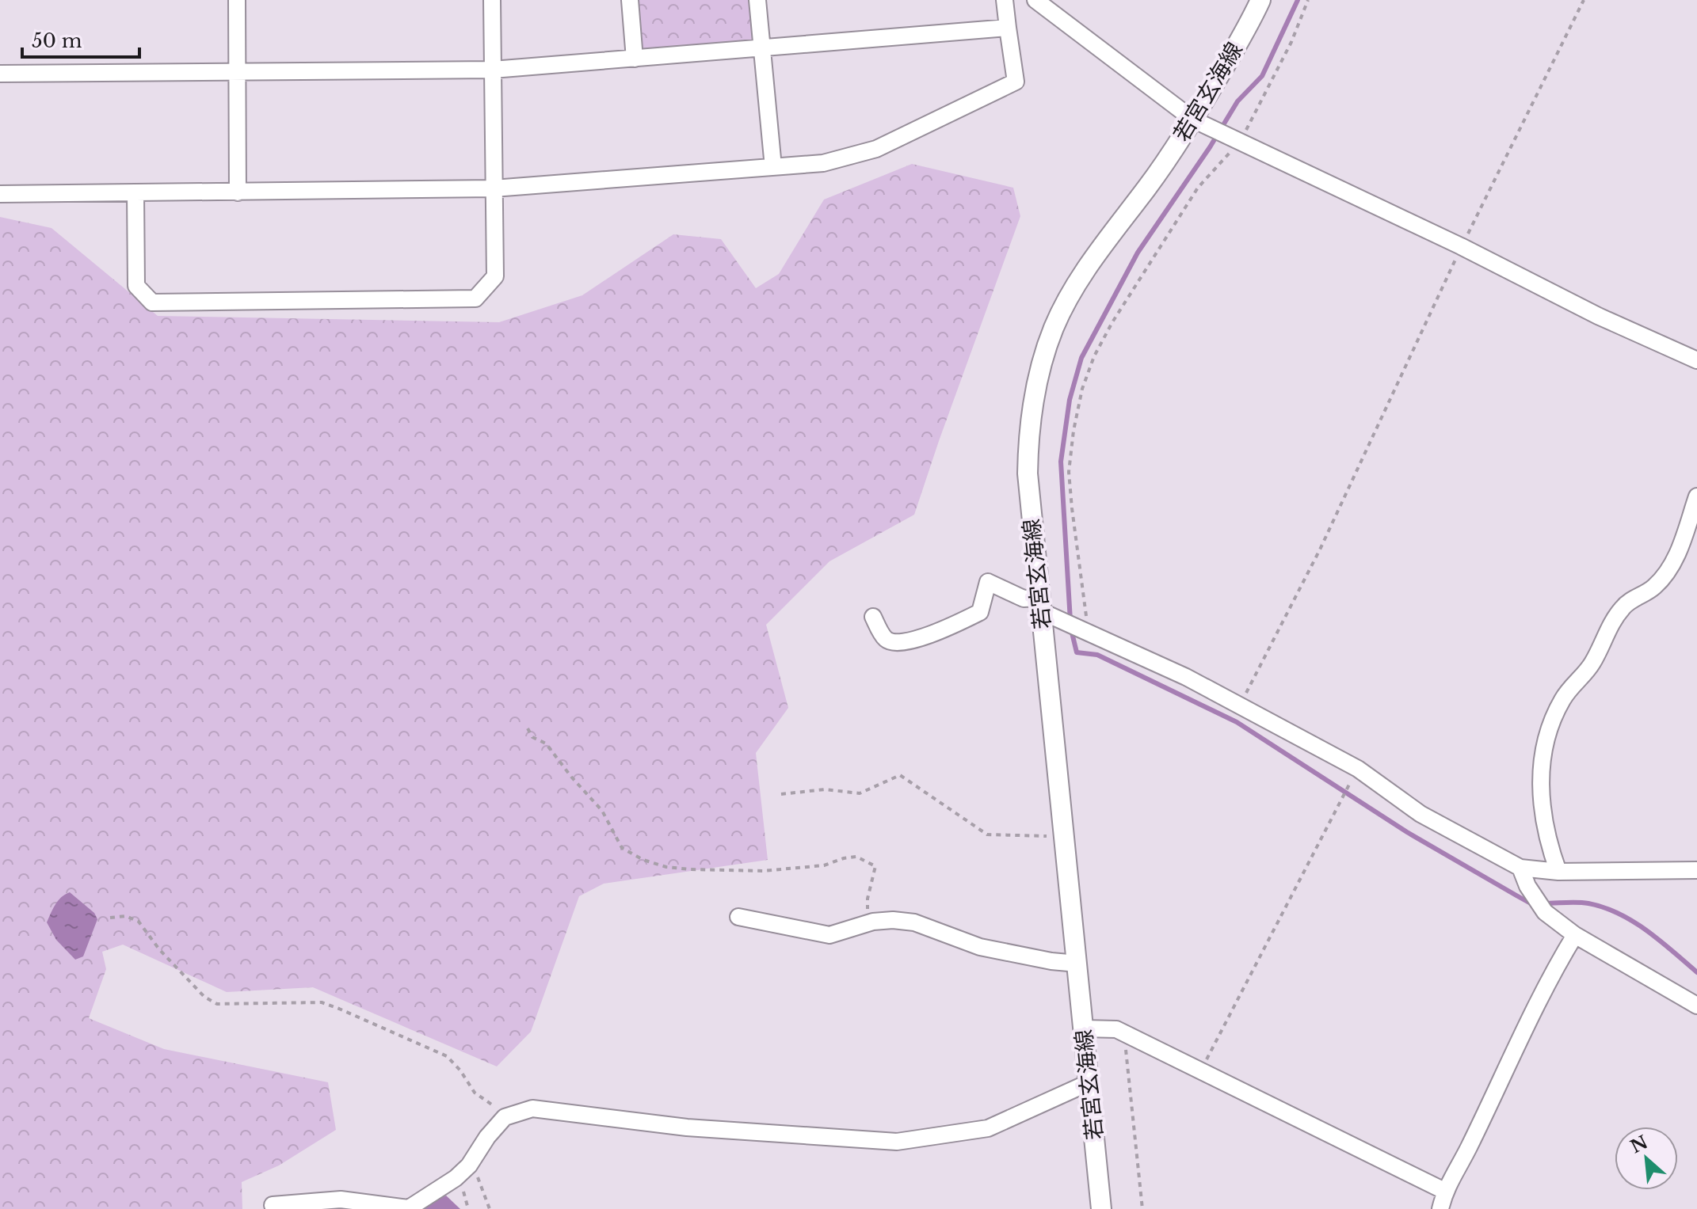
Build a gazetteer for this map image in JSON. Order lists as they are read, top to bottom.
{
  "streets": {
    "main road": ["若宮玄海線"]
  },
  "scale_bar": "50 m",
  "north": "top left"
}
